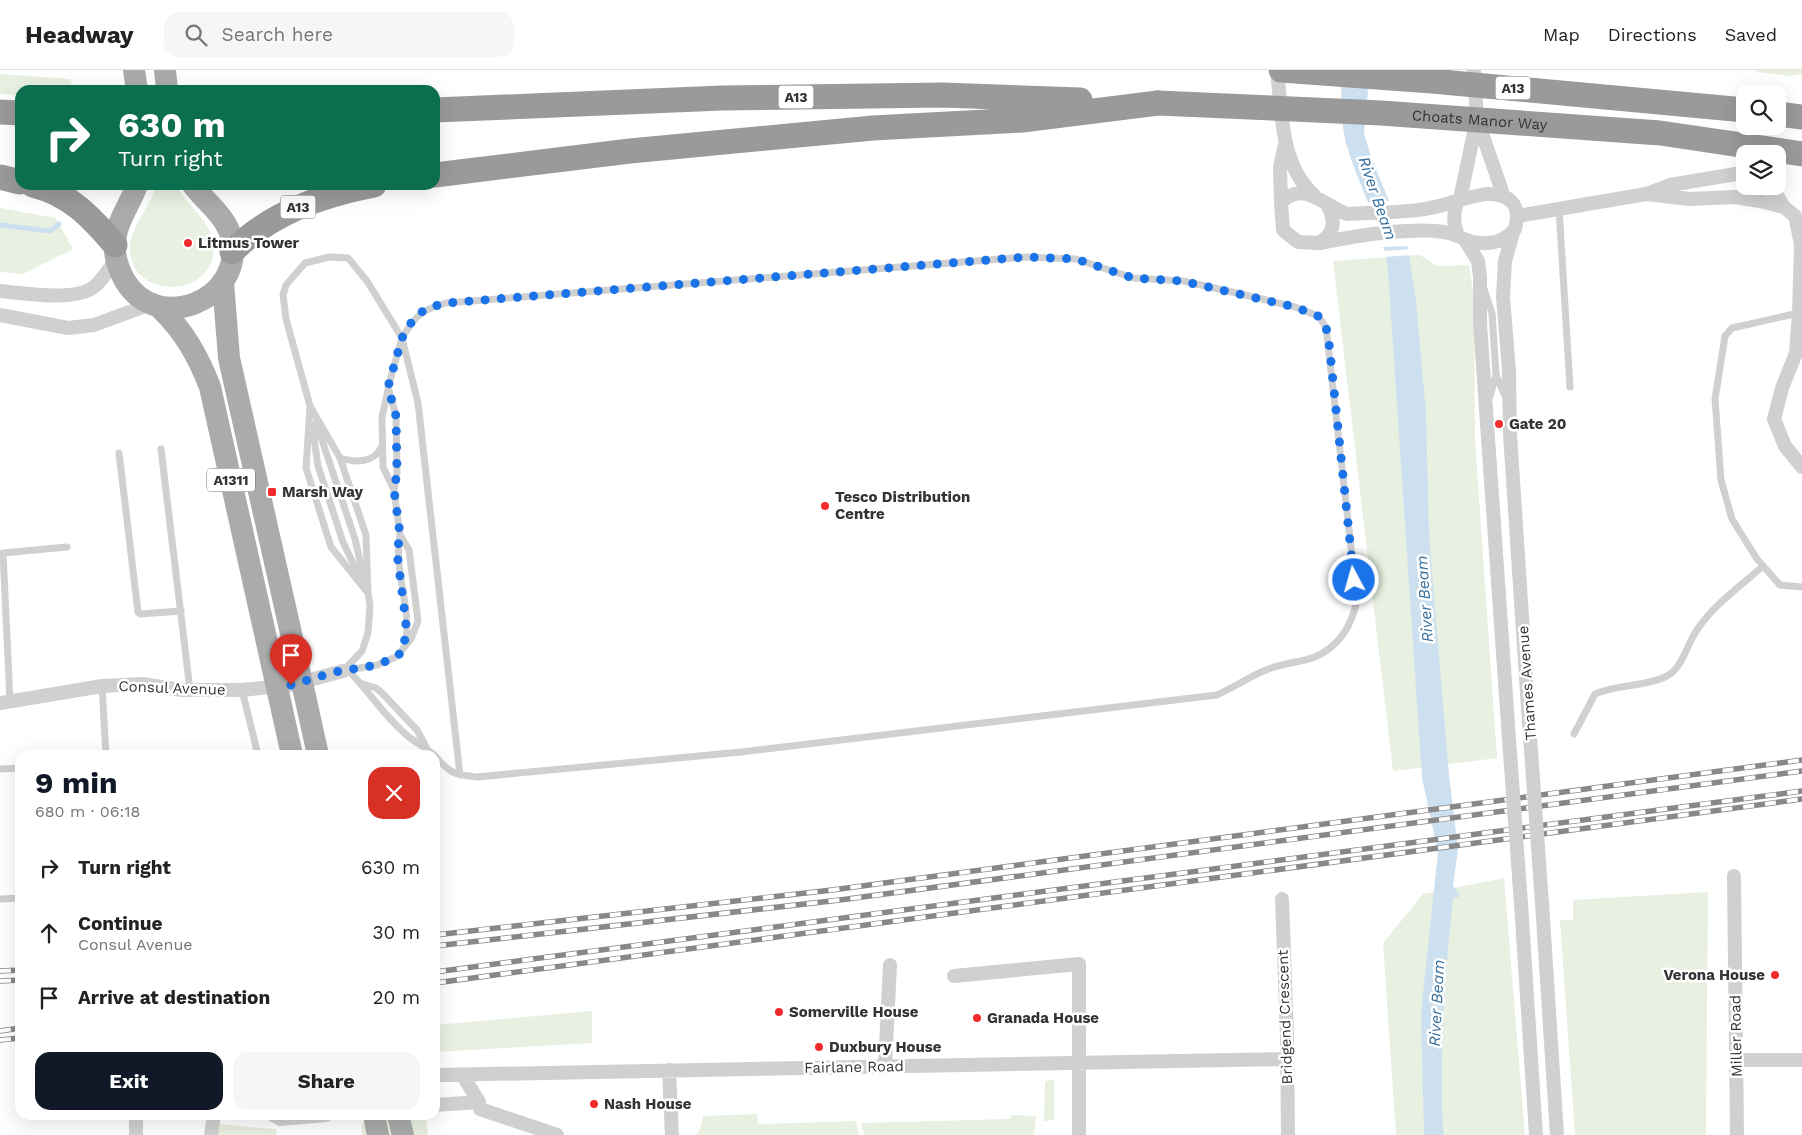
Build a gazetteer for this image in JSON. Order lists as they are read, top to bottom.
{
  "streets": {
    "highway": ["A13", "Choats Manor Way"],
    "main road": ["A1311"],
    "street": [
      "Thames Avenue",
      "Consul Avenue",
      "Bridgend Crescent",
      "Miller Road",
      "Fairlane Road"
    ]
  },
  "crossings": [
    ["A13", "Choats Manor Way"],
    ["Bridgend Crescent", "Fairlane Road"]
  ],
  "water": ["River Beam"],
  "places": {
    "other": [
      "Litmus Tower",
      "Gate 20",
      "Tesco Distribution Centre",
      "Verona House",
      "Somerville House",
      "Granada House",
      "Duxbury House",
      "Nash House"
    ],
    "transit": ["Marsh Way"]
  },
  "page": {
    "header": "Headway",
    "search": "Search here",
    "nav": ["Map", "Directions", "Saved"],
    "turn": ["630 m", "Turn right"],
    "heading": ["9 min", "680 m · 06:18"],
    "list": [
      {
        "name": "Turn right",
        "value": "630 m"
      },
      {
        "name": "Continue",
        "note": "Consul Avenue",
        "value": "30 m"
      },
      {
        "name": "Arrive at destination",
        "value": "20 m"
      }
    ],
    "buttons": ["Exit", "Share"]
  }
}
